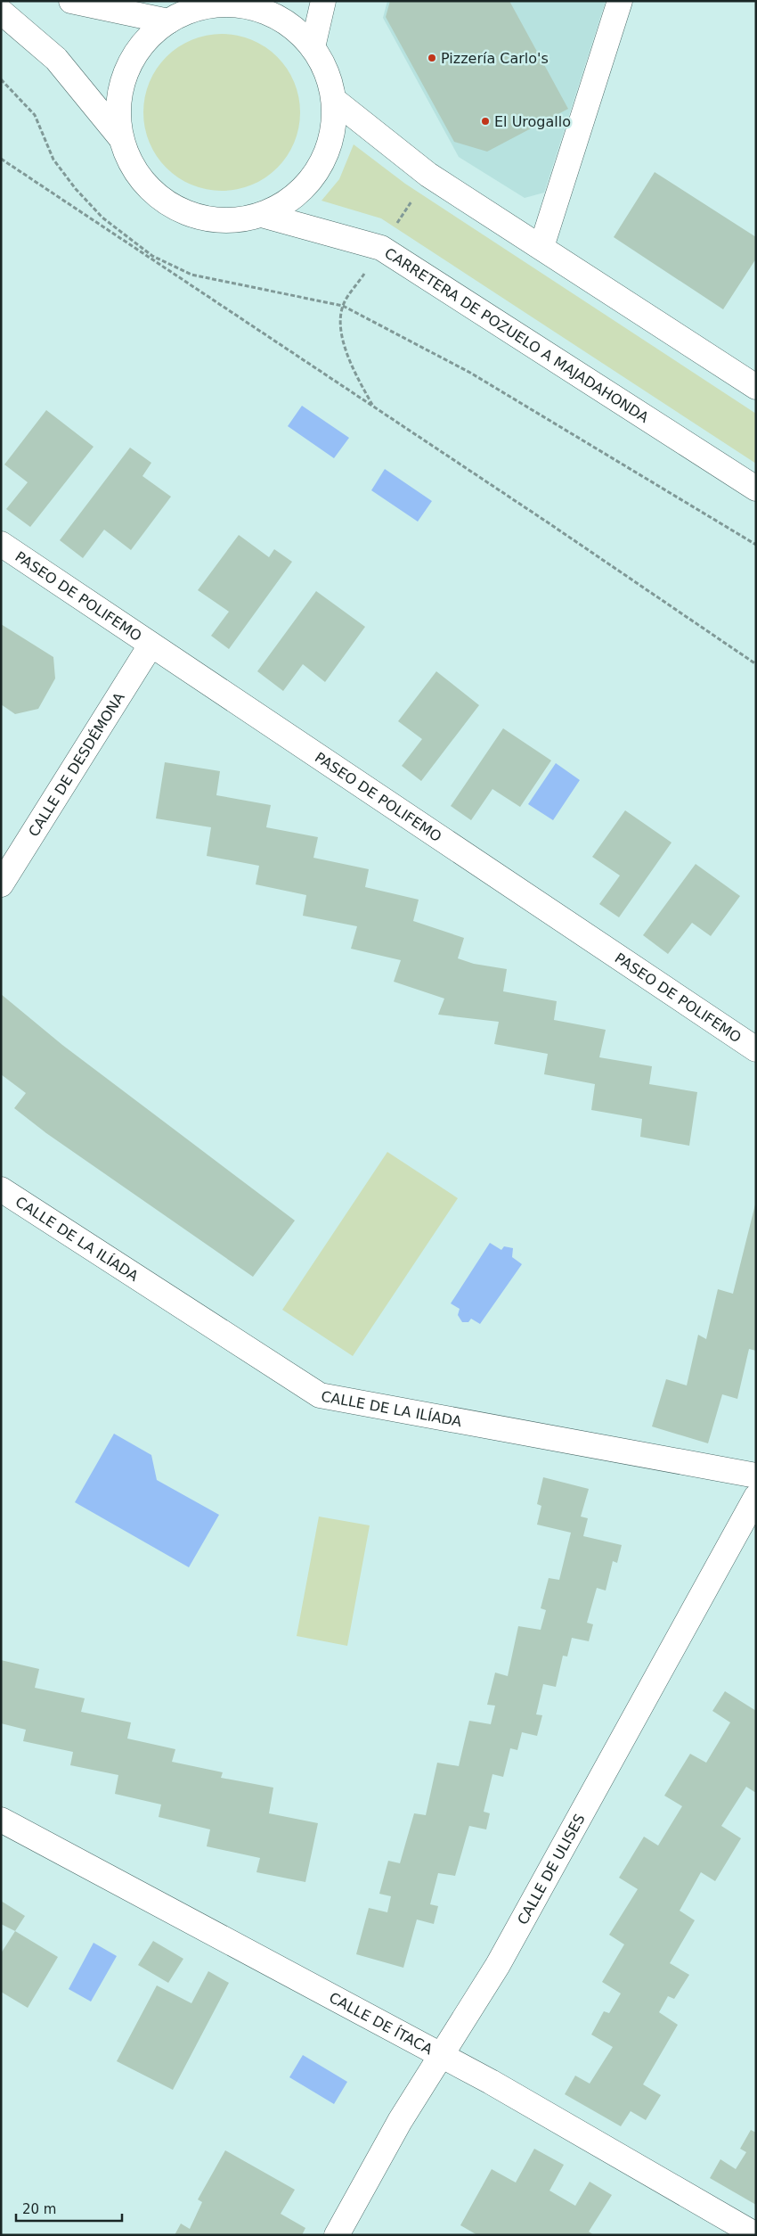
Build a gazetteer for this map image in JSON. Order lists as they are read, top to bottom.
{
  "streets": {
    "street": [
      "CARRETERA DE POZUELO A MAJADAHONDA",
      "PASEO DE POLIFEMO",
      "CALLE DE DESDÉMONA",
      "CALLE DE LA ILÍADA",
      "CALLE DE ULISES",
      "CALLE DE ÍTACA"
    ]
  },
  "crossings": [
    ["PASEO DE POLIFEMO", "CALLE DE DESDÉMONA"],
    ["CALLE DE ULISES", "CALLE DE ÍTACA"]
  ],
  "places": ["Pizzería Carlo's", "El Urogallo"],
  "scale_bar": "20 m"
}
